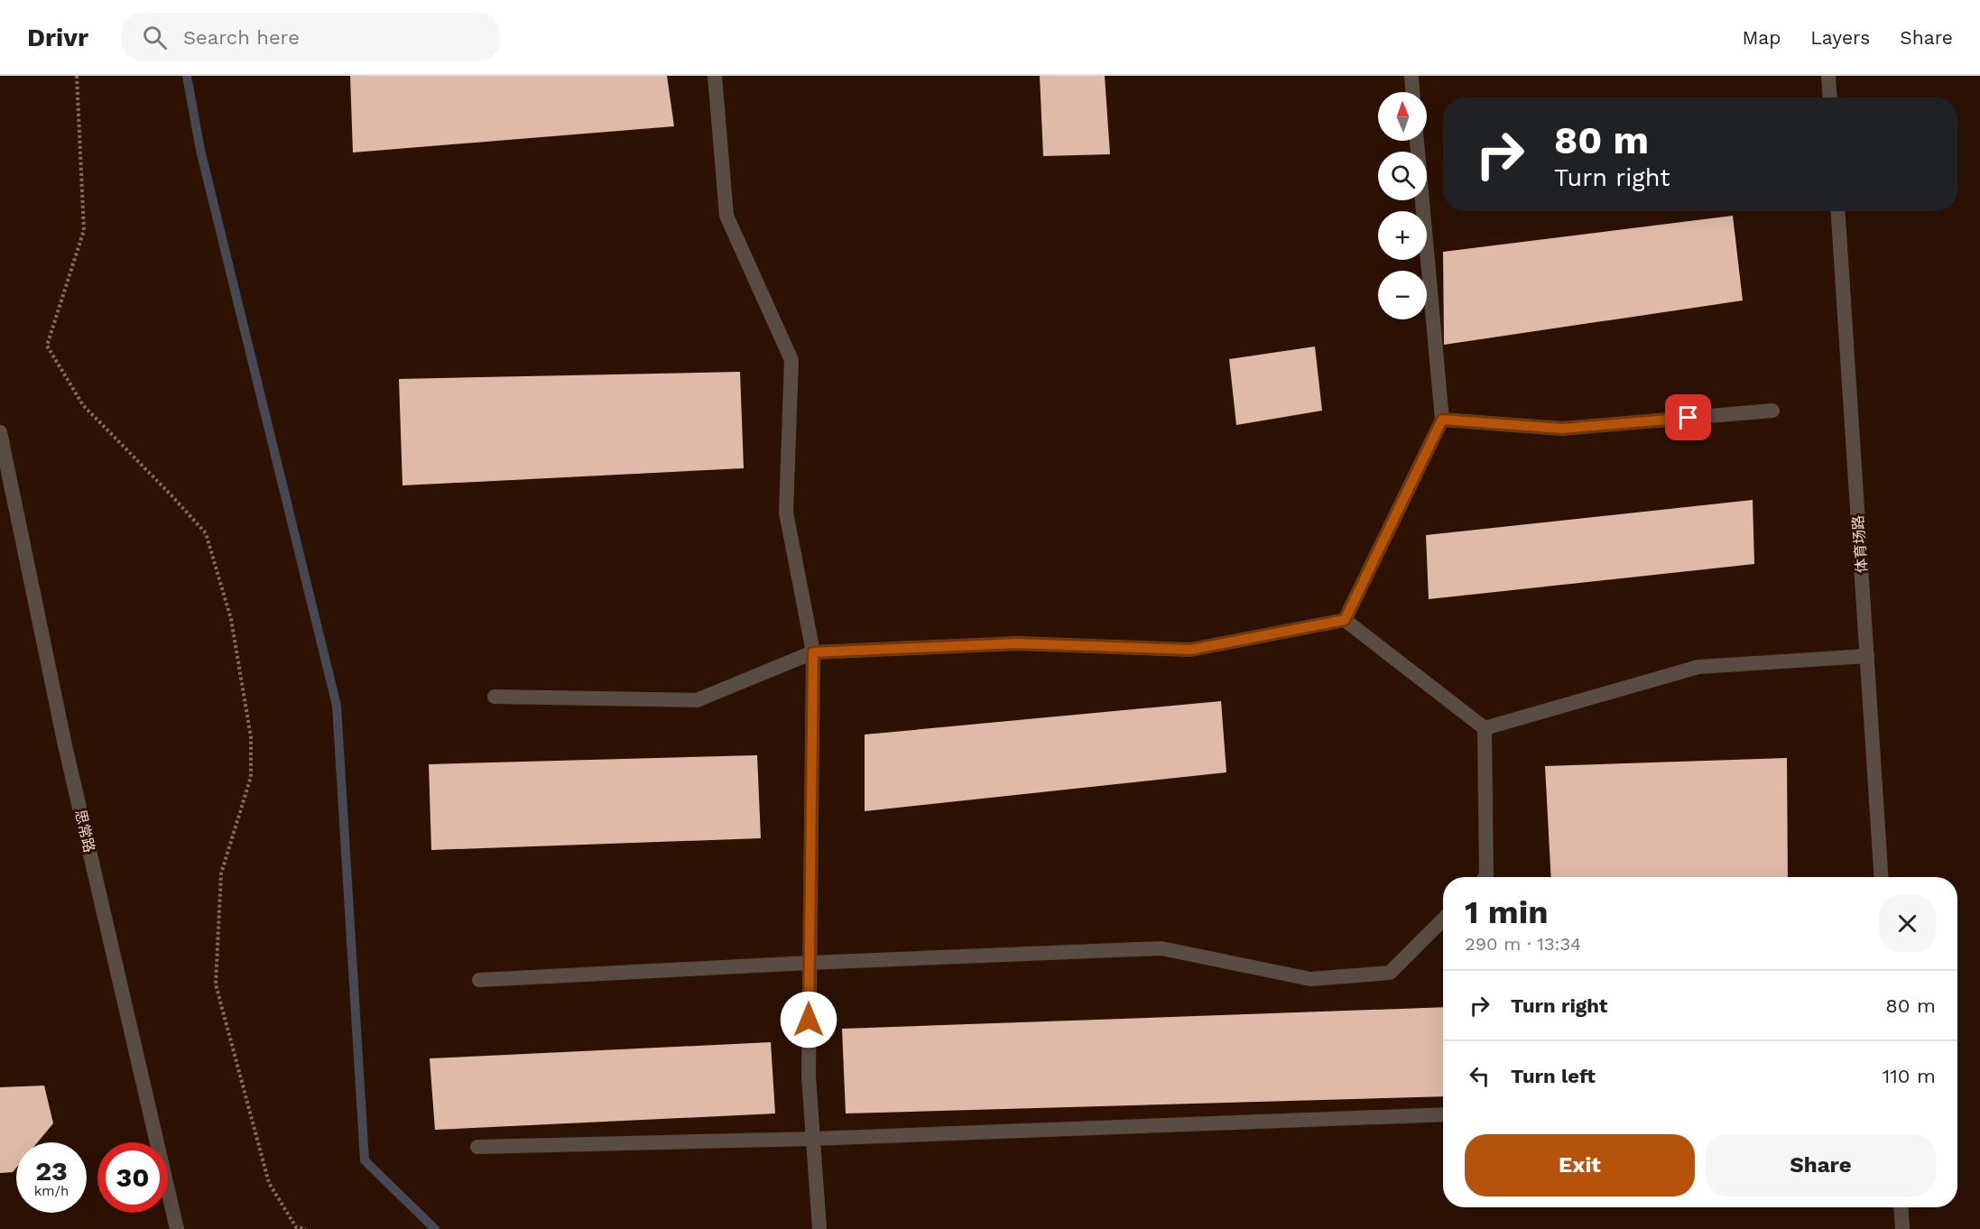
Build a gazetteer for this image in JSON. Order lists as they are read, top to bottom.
{
  "streets": {
    "street": ["体育场路", "思常路"]
  },
  "north": "top",
  "page": {
    "header": "Drivr",
    "search": "Search here",
    "nav": ["Map", "Layers", "Share"],
    "map_buttons": ["+", "−"],
    "turn": ["80 m", "Turn right"],
    "heading": ["1 min", "290 m · 13:34"],
    "list": [
      {
        "name": "Turn right",
        "value": "80 m"
      },
      {
        "name": "Turn left",
        "value": "110 m"
      }
    ],
    "buttons": ["Exit", "Share"],
    "speed": "23 km/h",
    "limit": "30"
  }
}
